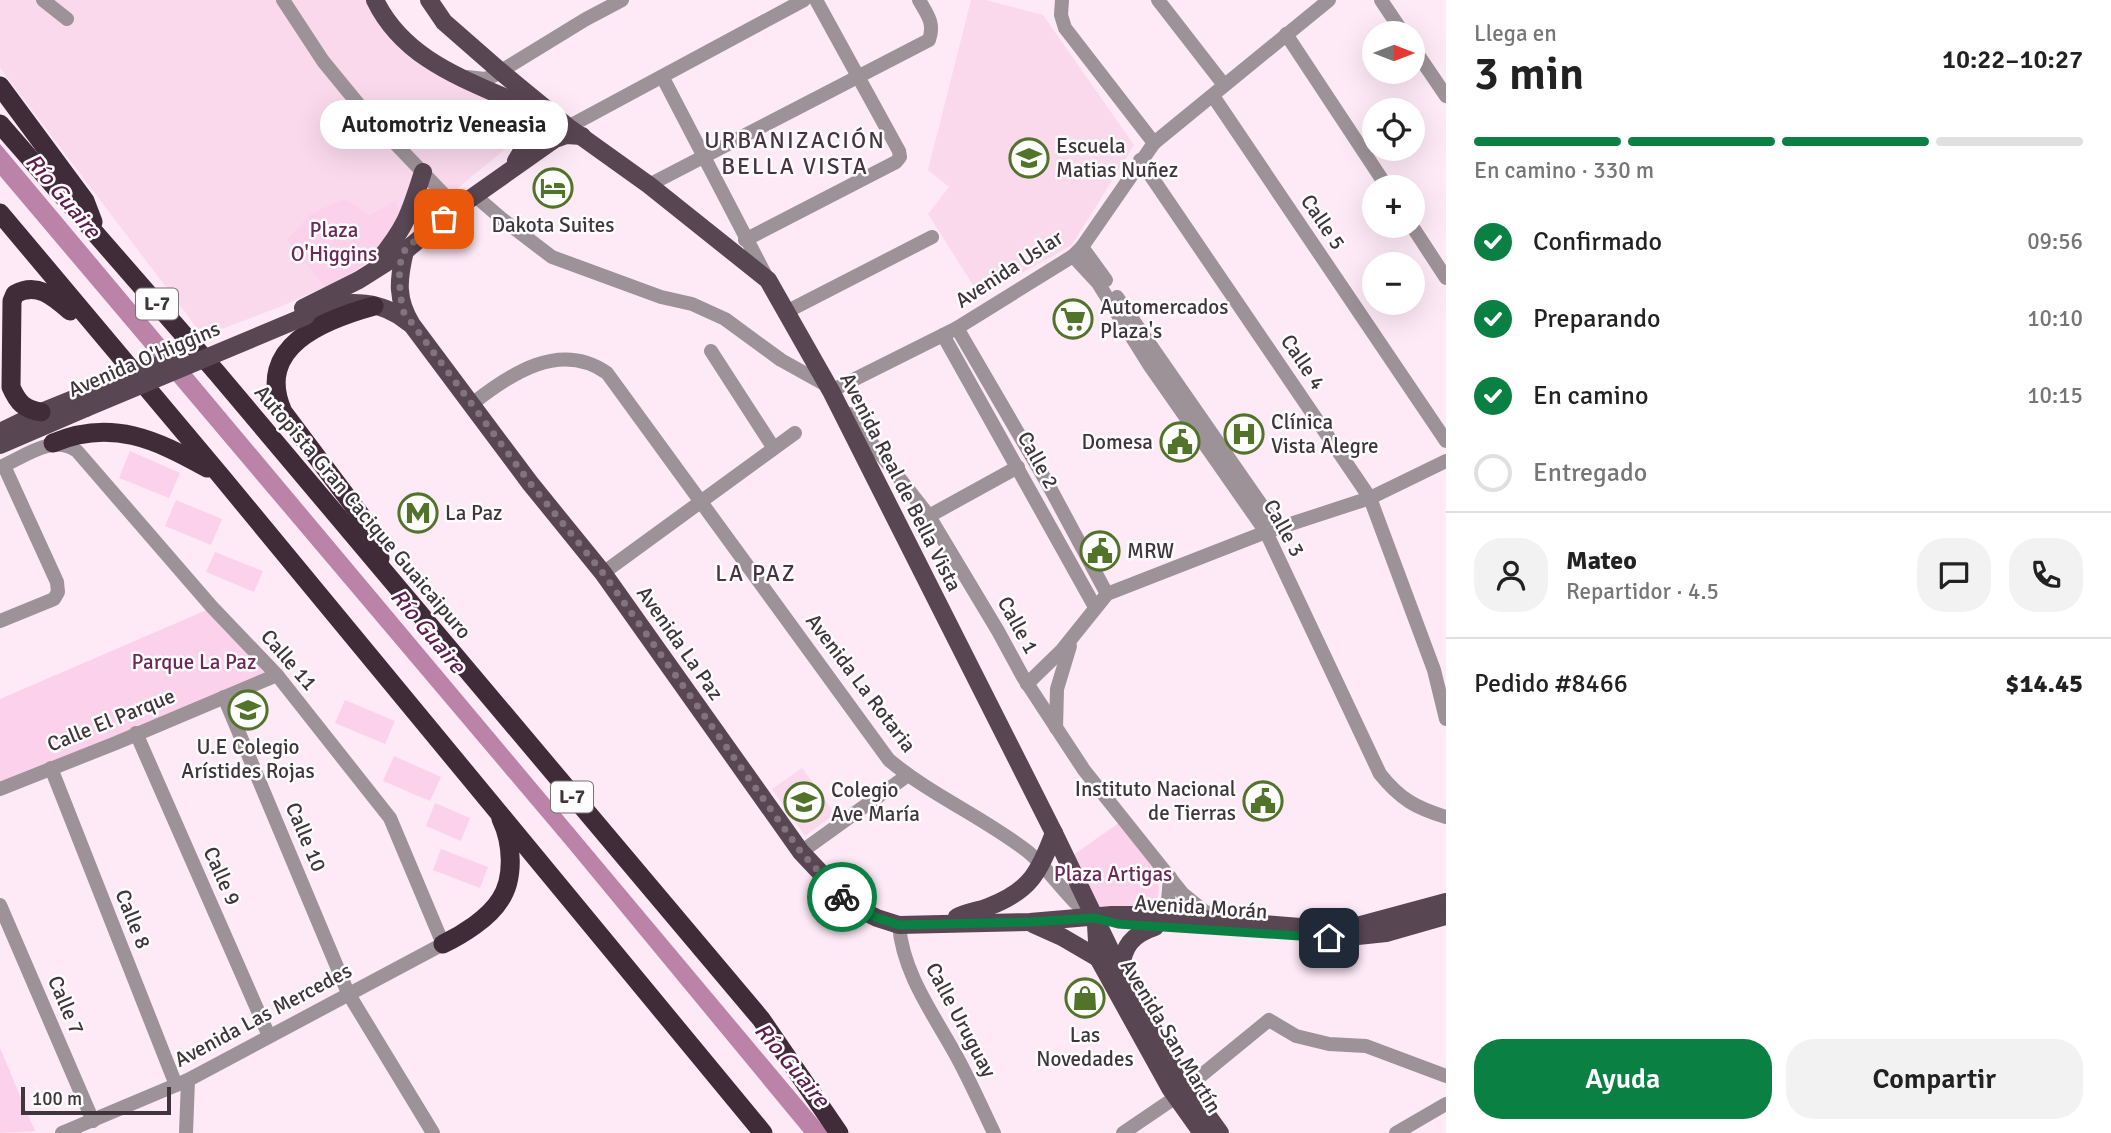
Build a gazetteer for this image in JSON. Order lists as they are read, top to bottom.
{
  "streets": {
    "highway": ["L-7", "Autopista Gran Cacique Guaicaipuro"],
    "main road": [
      "Avenida O'Higgins",
      "Avenida Real de Bella Vista",
      "Avenida La Paz",
      "Avenida Morán",
      "Avenida San Martín"
    ],
    "street": [
      "Calle 5",
      "Avenida Uslar",
      "Calle 4",
      "Calle 2",
      "Calle 3",
      "Calle 1",
      "Calle 11",
      "Avenida La Rotaria",
      "Calle El Parque",
      "Calle 10",
      "Calle 9",
      "Calle 8",
      "Calle 7",
      "Avenida Las Mercedes",
      "Calle Uruguay"
    ]
  },
  "crossings": [
    ["Calle 5", "Avenida Uslar"],
    ["Avenida Uslar", "Calle 4"],
    ["Avenida Uslar", "Calle 2"],
    ["Avenida Uslar", "Avenida Real de Bella Vista"],
    ["Avenida Uslar", "Calle 3"],
    ["Avenida Uslar", "Calle 1"],
    ["Avenida O'Higgins", "Avenida Real de Bella Vista"],
    ["Avenida O'Higgins", "Avenida La Paz"],
    ["Avenida Real de Bella Vista", "Calle 1"],
    ["Avenida Real de Bella Vista", "Avenida La Paz"],
    ["Avenida Real de Bella Vista", "Avenida La Rotaria"],
    ["Avenida Real de Bella Vista", "Avenida Morán"],
    ["Avenida Real de Bella Vista", "Avenida San Martín"],
    ["Calle 1", "Avenida Morán"],
    ["Avenida La Paz", "Avenida La Rotaria"],
    ["Avenida La Paz", "Avenida Morán"],
    ["Avenida La Paz", "Calle Uruguay"],
    ["Avenida La Paz", "Avenida San Martín"],
    ["Calle 11", "Calle El Parque"],
    ["Calle 11", "Avenida Las Mercedes"],
    ["Avenida La Rotaria", "Avenida Morán"],
    ["Avenida La Rotaria", "Avenida San Martín"],
    ["Calle El Parque", "Calle 10"],
    ["Calle El Parque", "Calle 9"],
    ["Calle El Parque", "Calle 8"],
    ["Calle 10", "Avenida Las Mercedes"],
    ["Calle 9", "Avenida Las Mercedes"],
    ["Avenida Morán", "Avenida San Martín"],
    ["Calle 8", "Avenida Las Mercedes"],
    ["Calle 7", "Avenida Las Mercedes"]
  ],
  "districts": ["URBANIZACIÓN BELLA VISTA", "LA PAZ"],
  "water": ["Río Guaire"],
  "parks": ["Plaza O'Higgins", "Parque La Paz", "Plaza Artigas"],
  "places": {
    "school or university": ["Escuela Matias Nuñez", "U.E Colegio Arístides Rojas", "Colegio Ave María"],
    "hotel": ["Dakota Suites"],
    "other": ["Automotriz Veneasia"],
    "supermarket": ["Automercados Plaza's"],
    "hospital": ["Clínica Vista Alegre"],
    "public building": ["Domesa", "MRW", "Instituto Nacional de Tierras"],
    "metro station": ["La Paz"],
    "shop": ["Las Novedades"]
  },
  "scale_bar": "100 m",
  "north": "right",
  "page": {
    "heading": ["3 min", "Llega en", "10:22–10:27"],
    "panel": [
      "Mateo",
      "Repartidor · 4.5",
      "Pedido #8466",
      "$14.45"
    ],
    "map_buttons": ["+", "−"],
    "bubble": "Automotriz Veneasia",
    "bar": "En camino · 330 m",
    "list": [
      ["Confirmado", "09:56"],
      ["Preparando", "10:10"],
      ["En camino", "10:15"],
      "Entregado"
    ],
    "buttons": ["Ayuda", "Compartir"],
    "scale": "100 m"
  }
}
